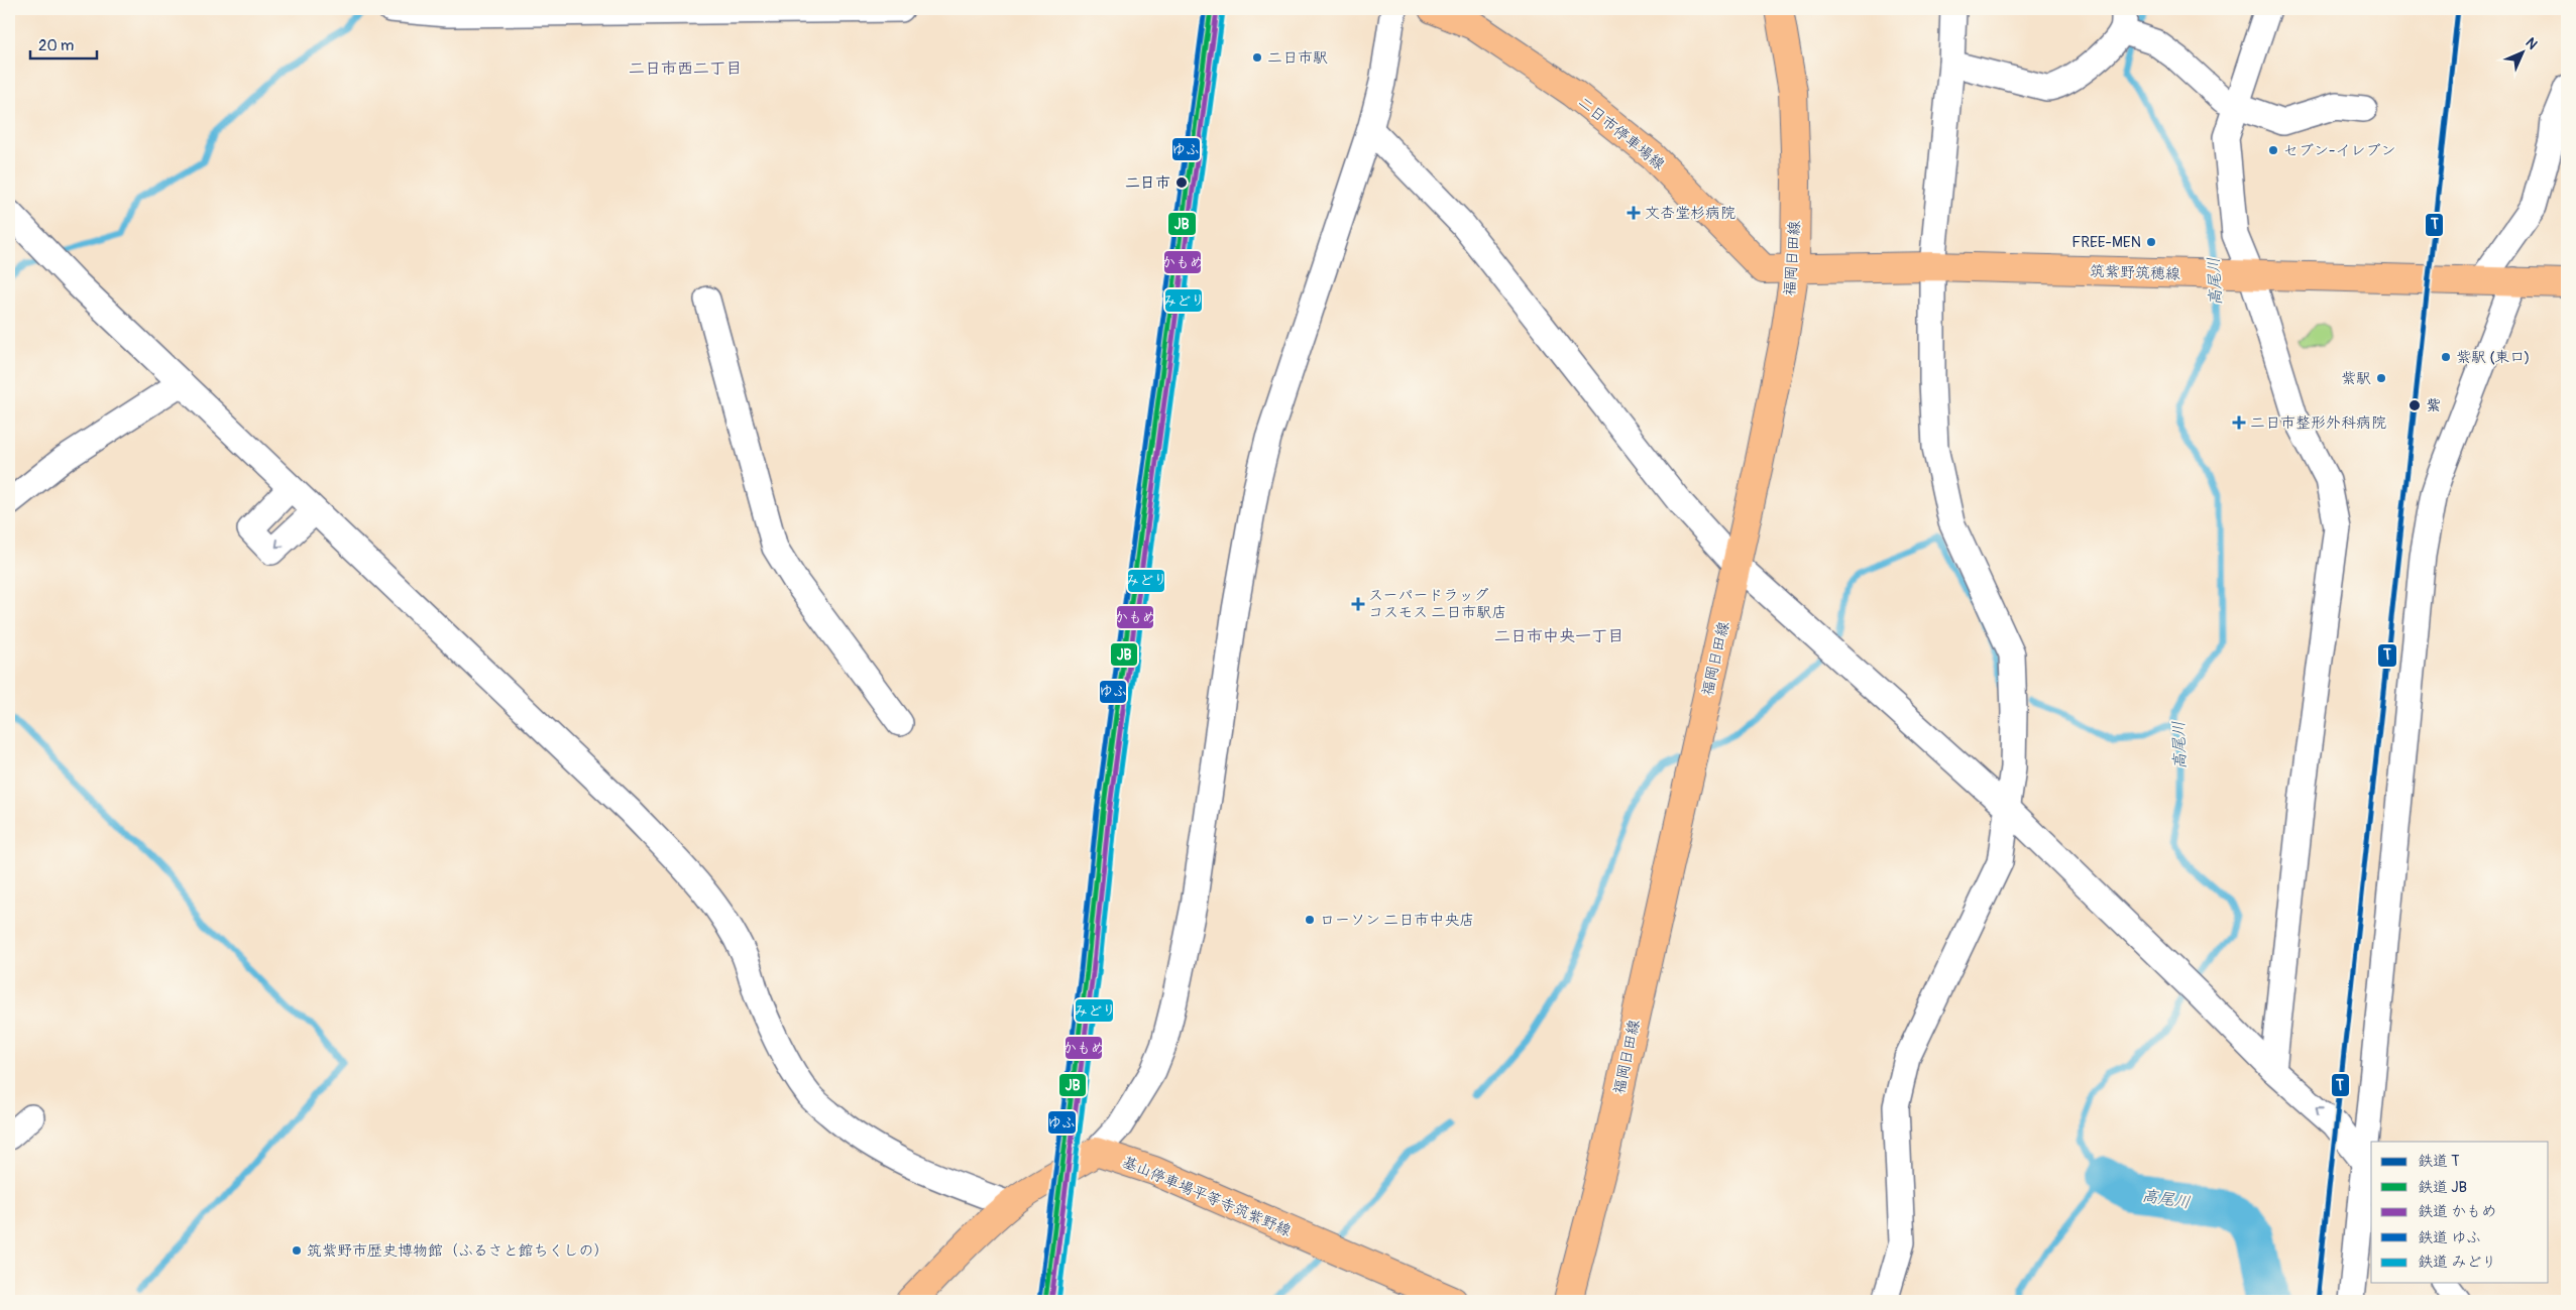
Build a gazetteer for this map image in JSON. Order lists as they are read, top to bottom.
{
  "streets": {
    "main road": [
      "二日市停車場線",
      "福岡日田線",
      "筑紫野筑穂線",
      "基山停車場平等寺筑紫野線"
    ]
  },
  "crossings": [
    ["二日市停車場線", "福岡日田線"],
    ["二日市停車場線", "筑紫野筑穂線"],
    ["福岡日田線", "筑紫野筑穂線"]
  ],
  "districts": ["二日市西二丁目", "二日市中央一丁目"],
  "water": ["高尾川"],
  "places": {
    "other": [
      "二日市駅",
      "セブン-イレブン",
      "二日市",
      "FREE-MEN",
      "紫駅 (東口)",
      "紫駅",
      "紫",
      "ローソン 二日市中央店",
      "筑紫野市歴史博物館（ふるさと館ちくしの）"
    ],
    "health": ["文杏堂杉病院", "二日市整形外科病院", "スーパードラッグ コスモス 二日市駅店"]
  },
  "lines": [
    "rail line T",
    "rail line JB",
    "rail line ゆふ",
    "rail line かもめ",
    "rail line みどり"
  ],
  "legend": [
    "鉄道 T",
    "鉄道 JB",
    "鉄道 かもめ",
    "鉄道 ゆふ",
    "鉄道 みどり"
  ],
  "scale_bar": "20 m",
  "north": "top right"
}
